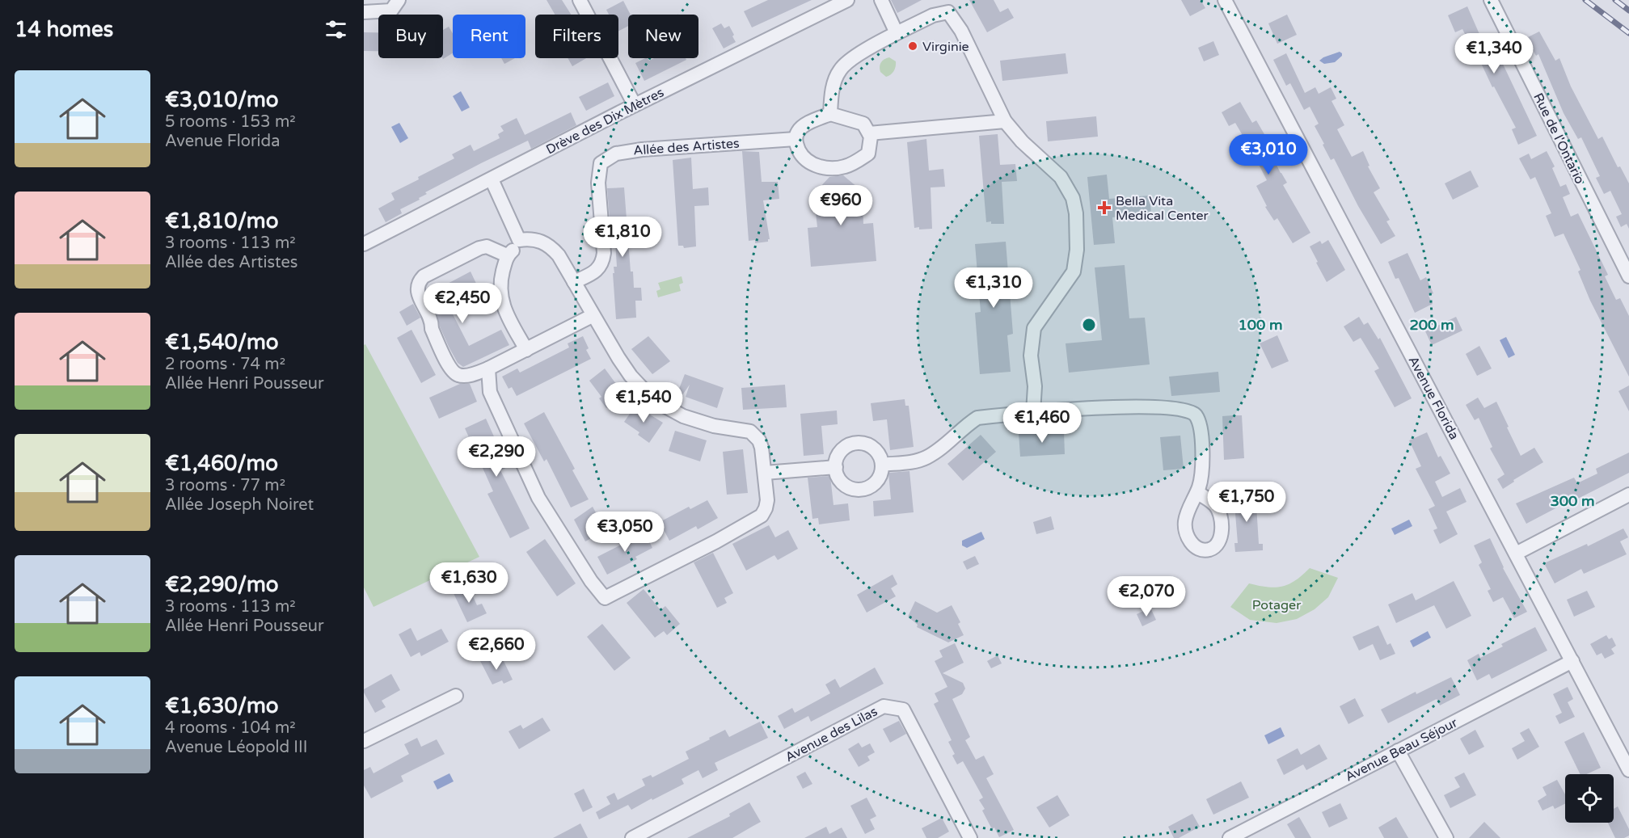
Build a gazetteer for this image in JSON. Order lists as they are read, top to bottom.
{
  "streets": {
    "street": [
      "Drève des Dix Mètres",
      "Rue de l'Ontario",
      "Allée des Artistes",
      "Avenue Florida",
      "Avenue des Lilas",
      "Avenue Beau Séjour"
    ]
  },
  "crossings": [
    ["Avenue Florida", "Avenue Beau Séjour"]
  ],
  "parks": ["Potager"],
  "places": {
    "other": ["Virginie"],
    "health": ["Bella Vita Medical Center"]
  },
  "page": {
    "heading": "14 homes",
    "chip": [
      "Buy",
      "Rent",
      "Filters",
      "New"
    ],
    "price": [
      "€1,340",
      "€3,010",
      "€960",
      "€1,810",
      "€1,310",
      "€2,450",
      "€1,540",
      "€1,460",
      "€2,290",
      "€1,750",
      "€3,050",
      "€1,630",
      "€2,070",
      "€2,660"
    ],
    "list": [
      {
        "name": "€3,010/mo",
        "note": "5 rooms · 153 m² · Avenue Florida"
      },
      {
        "name": "€1,810/mo",
        "note": "3 rooms · 113 m² · Allée des Artistes"
      },
      {
        "name": "€1,540/mo",
        "note": "2 rooms · 74 m² · Allée Henri Pousseur"
      },
      {
        "name": "€1,460/mo",
        "note": "3 rooms · 77 m² · Allée Joseph Noiret"
      },
      {
        "name": "€2,290/mo",
        "note": "3 rooms · 113 m² · Allée Henri Pousseur"
      },
      {
        "name": "€1,630/mo",
        "note": "4 rooms · 104 m² · Avenue Léopold III"
      }
    ]
  },
  "rings": ["100 m", "200 m", "300 m"]
}
